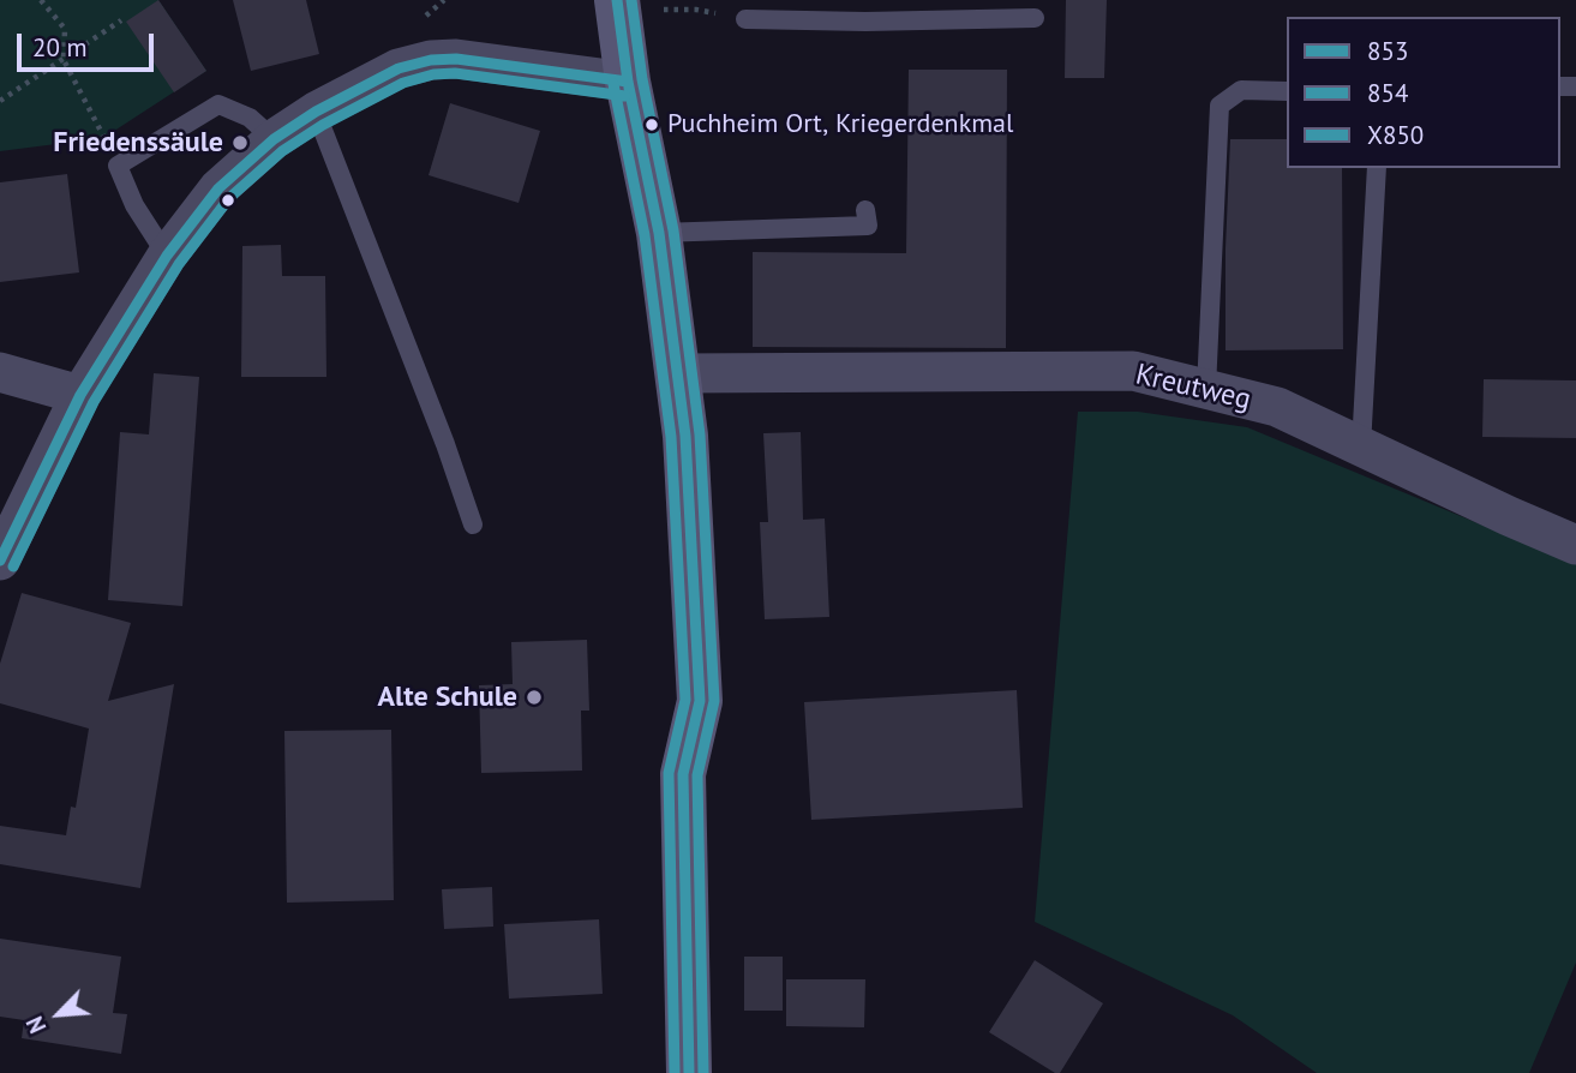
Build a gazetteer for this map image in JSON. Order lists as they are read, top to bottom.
{
  "streets": {
    "street": ["Kreutweg"]
  },
  "places": ["Puchheim Ort, Kriegerdenkmal", "Friedenssäule", "Alte Schule"],
  "lines": ["transit line 853", "transit line X850", "transit line 854"],
  "legend": ["853", "854", "X850"],
  "scale_bar": "20 m",
  "north": "bottom left"
}
